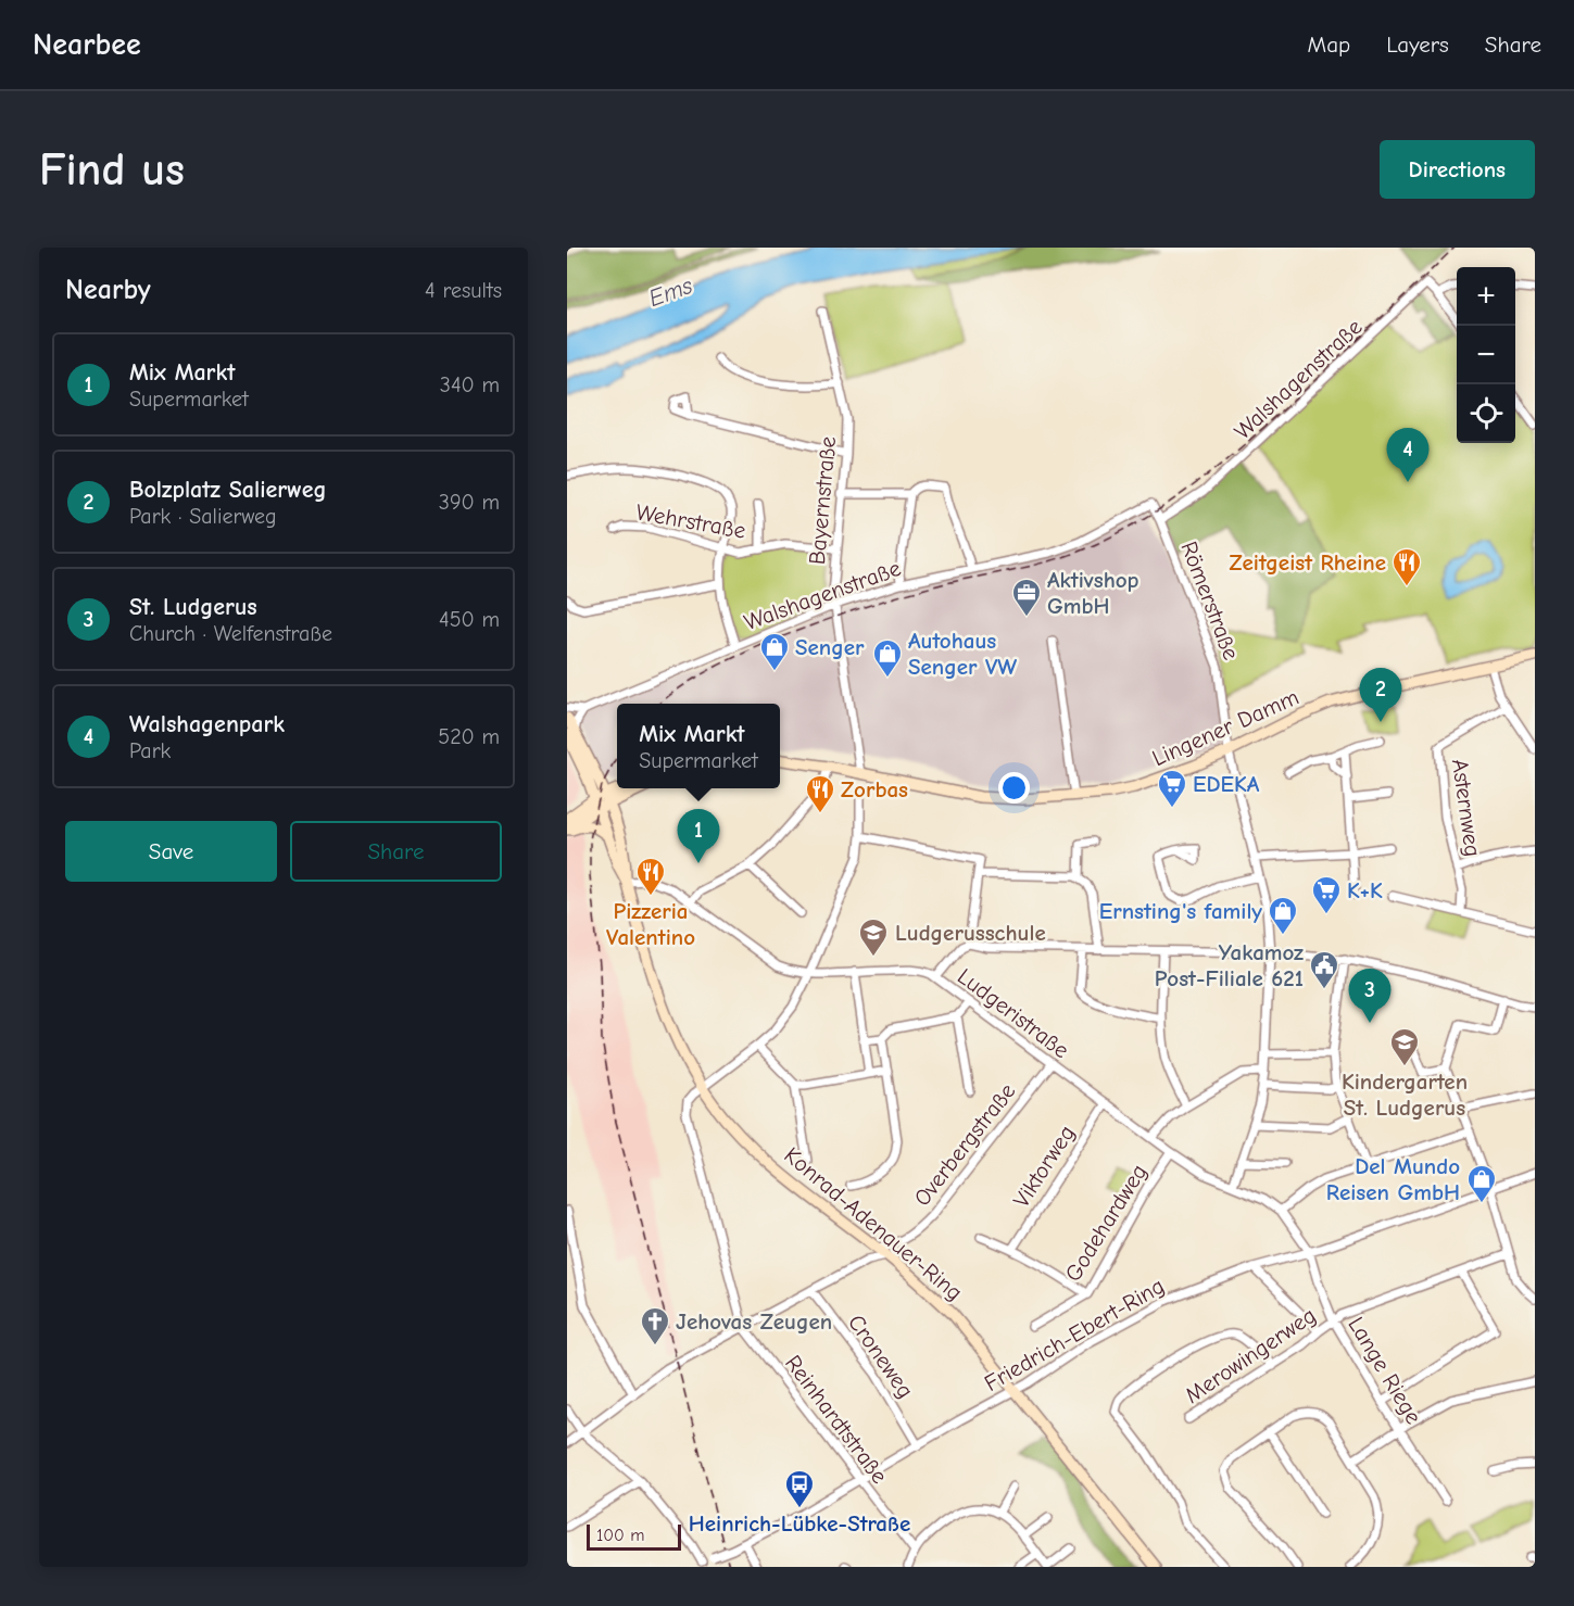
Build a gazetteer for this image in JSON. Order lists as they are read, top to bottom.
{
  "streets": {
    "main road": ["Lingener Damm", "Konrad-Adenauer-Ring"],
    "street": [
      "Walshagenstraße",
      "Bayernstraße",
      "Wehrstraße",
      "Römerstraße",
      "Asternweg",
      "Ludgeristraße",
      "Overbergstraße",
      "Viktorweg",
      "Godehardweg",
      "Friedrich-Ebert-Ring",
      "Merowingerweg",
      "Croneweg",
      "Lange Riege",
      "Reinhardtstraße"
    ]
  },
  "crossings": [
    ["Walshagenstraße", "Bayernstraße"],
    ["Walshagenstraße", "Römerstraße"],
    ["Bayernstraße", "Wehrstraße"],
    ["Bayernstraße", "Lingener Damm"],
    ["Römerstraße", "Lingener Damm"],
    ["Römerstraße", "Ludgeristraße"],
    ["Römerstraße", "Godehardweg"],
    ["Ludgeristraße", "Overbergstraße"],
    ["Ludgeristraße", "Viktorweg"],
    ["Ludgeristraße", "Godehardweg"],
    ["Ludgeristraße", "Konrad-Adenauer-Ring"],
    ["Ludgeristraße", "Friedrich-Ebert-Ring"],
    ["Ludgeristraße", "Lange Riege"],
    ["Overbergstraße", "Konrad-Adenauer-Ring"],
    ["Konrad-Adenauer-Ring", "Friedrich-Ebert-Ring"],
    ["Konrad-Adenauer-Ring", "Reinhardtstraße"],
    ["Friedrich-Ebert-Ring", "Croneweg"],
    ["Friedrich-Ebert-Ring", "Lange Riege"],
    ["Friedrich-Ebert-Ring", "Reinhardtstraße"],
    ["Merowingerweg", "Lange Riege"]
  ],
  "water": ["Ems"],
  "places": {
    "restaurant": ["Zeitgeist Rheine", "Zorbas", "Pizzeria Valentino"],
    "office": ["Aktivshop GmbH"],
    "shop": [
      "Senger",
      "Autohaus Senger VW",
      "Ernsting's family",
      "Del Mundo Reisen GmbH"
    ],
    "supermarket": ["EDEKA", "K+K"],
    "school or university": ["Ludgerusschule", "Kindergarten St. Ludgerus"],
    "public building": ["Yakamoz Post-Filiale 621"],
    "church": ["Jehovas Zeugen"],
    "bus stop": ["Heinrich-Lübke-Straße"]
  },
  "scale_bar": "100 m",
  "page": {
    "header": "Nearbee",
    "nav": ["Map", "Layers", "Share"],
    "buttons": [
      "Directions",
      ["Save", "Share"]
    ],
    "title": "Find us",
    "heading": ["Nearby", "4 results"],
    "map_buttons": ["+", "−"],
    "list": [
      {
        "mark": "1",
        "name": "Mix Markt",
        "note": "Supermarket",
        "value": "340 m"
      },
      {
        "mark": "2",
        "name": "Bolzplatz Salierweg",
        "note": "Park · Salierweg",
        "value": "390 m"
      },
      {
        "mark": "3",
        "name": "St. Ludgerus",
        "note": "Church · Welfenstraße",
        "value": "450 m"
      },
      {
        "mark": "4",
        "name": "Walshagenpark",
        "note": "Park",
        "value": "520 m"
      }
    ],
    "pins": [
      "4",
      "2",
      "1",
      "3"
    ],
    "popup": ["Mix Markt", "Supermarket"],
    "scale": "100 m"
  }
}
